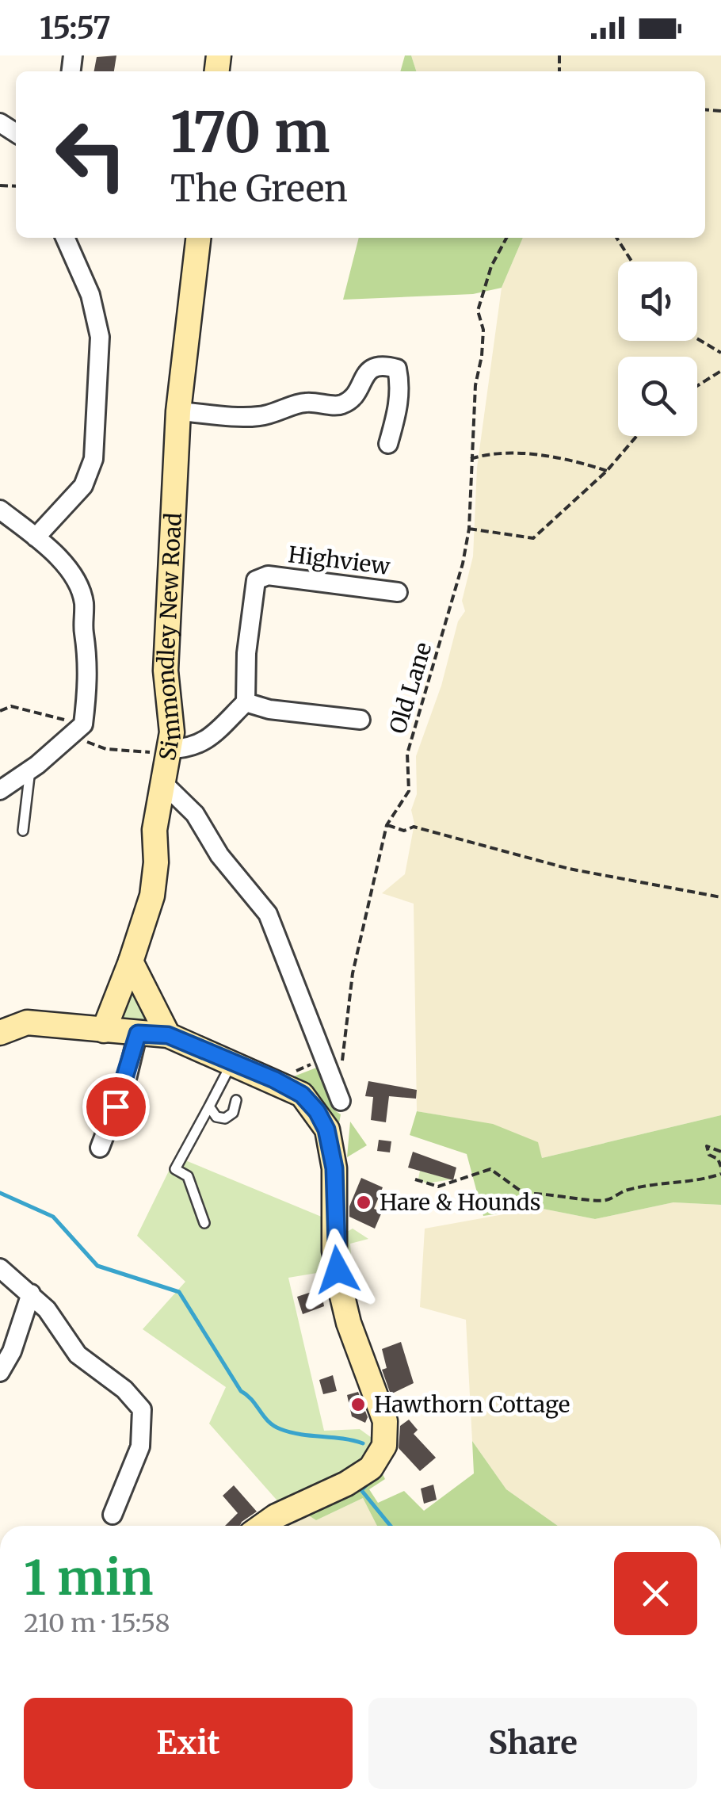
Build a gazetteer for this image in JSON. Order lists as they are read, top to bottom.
{
  "streets": {
    "street": ["Highview", "Simmondley New Road"],
    "path": ["Old Lane"]
  },
  "places": ["Hare & Hounds", "Hawthorn Cottage"],
  "page": {
    "status": "15:57",
    "turn": ["170 m", "The Green"],
    "heading": ["1 min", "210 m · 15:58"],
    "buttons": ["Exit", "Share"]
  }
}
